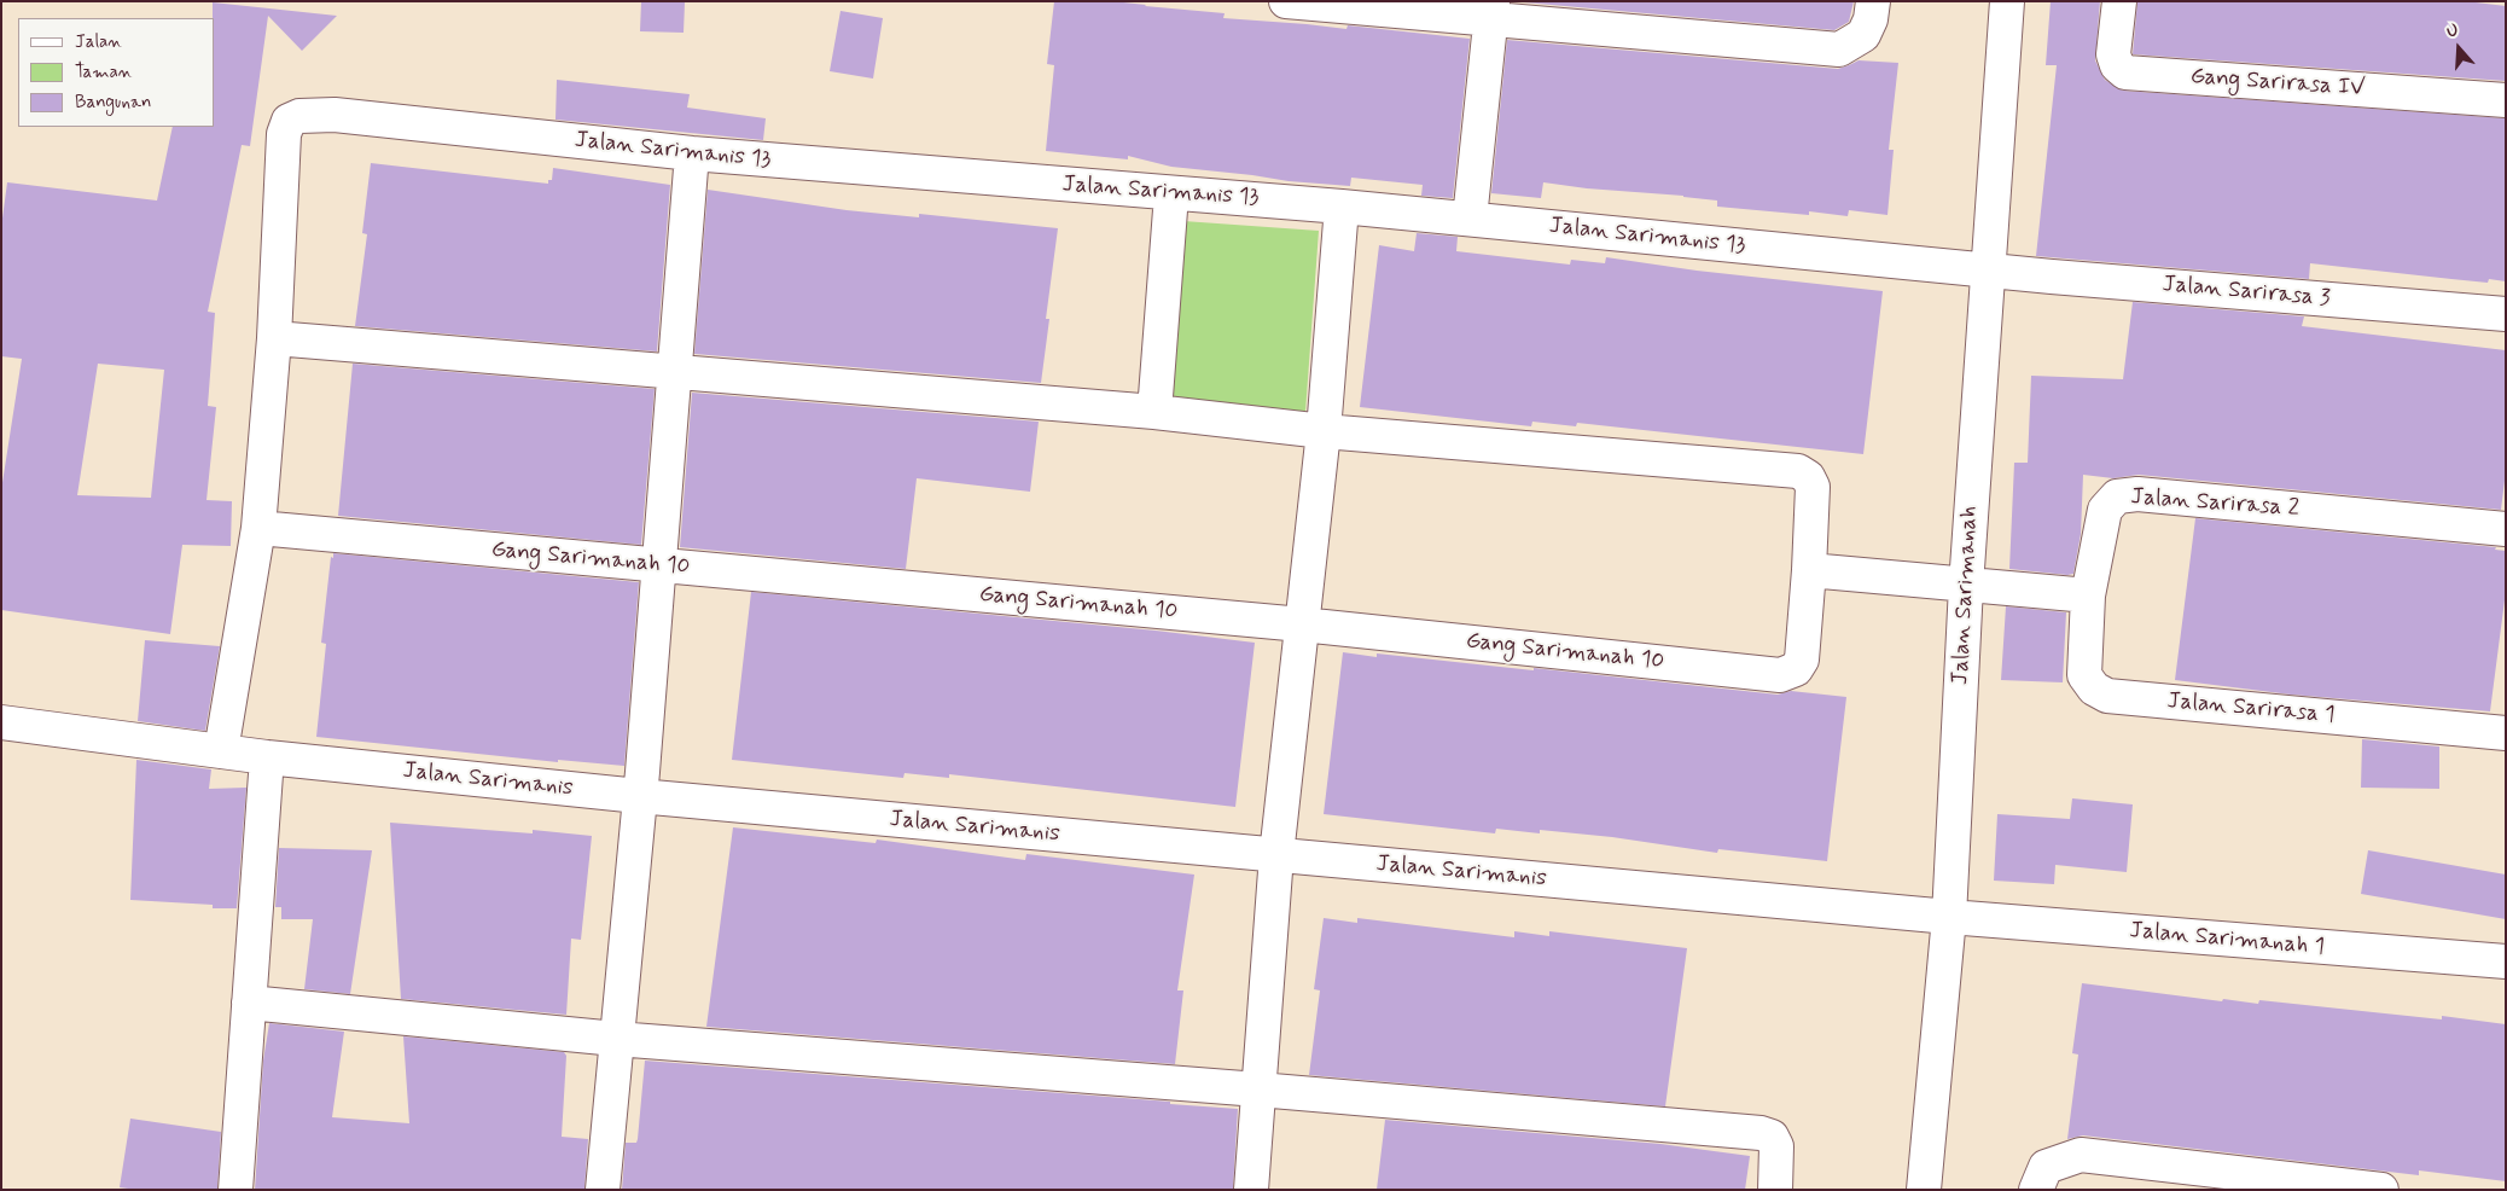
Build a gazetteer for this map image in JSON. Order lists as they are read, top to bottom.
{
  "streets": {
    "street": [
      "Gang Sarirasa IV",
      "Jalan Sarimanis 13",
      "Jalan Sarirasa 3",
      "Jalan Sarirasa 2",
      "Gang Sarimanah 10",
      "Jalan Sarimanah",
      "Jalan Sarirasa 1",
      "Jalan Sarimanis",
      "Jalan Sarimanah 1"
    ]
  },
  "crossings": [
    ["Jalan Sarimanis 13", "Jalan Sarirasa 3"],
    ["Jalan Sarimanis 13", "Gang Sarimanah 10"],
    ["Jalan Sarimanis 13", "Jalan Sarimanah"],
    ["Jalan Sarirasa 3", "Jalan Sarimanah"],
    ["Jalan Sarirasa 2", "Jalan Sarirasa 1"],
    ["Jalan Sarimanah", "Jalan Sarimanis"],
    ["Jalan Sarimanah", "Jalan Sarimanah 1"],
    ["Jalan Sarimanis", "Jalan Sarimanah 1"]
  ],
  "legend": ["Jalan", "Taman", "Bangunan"],
  "north": "top"
}
